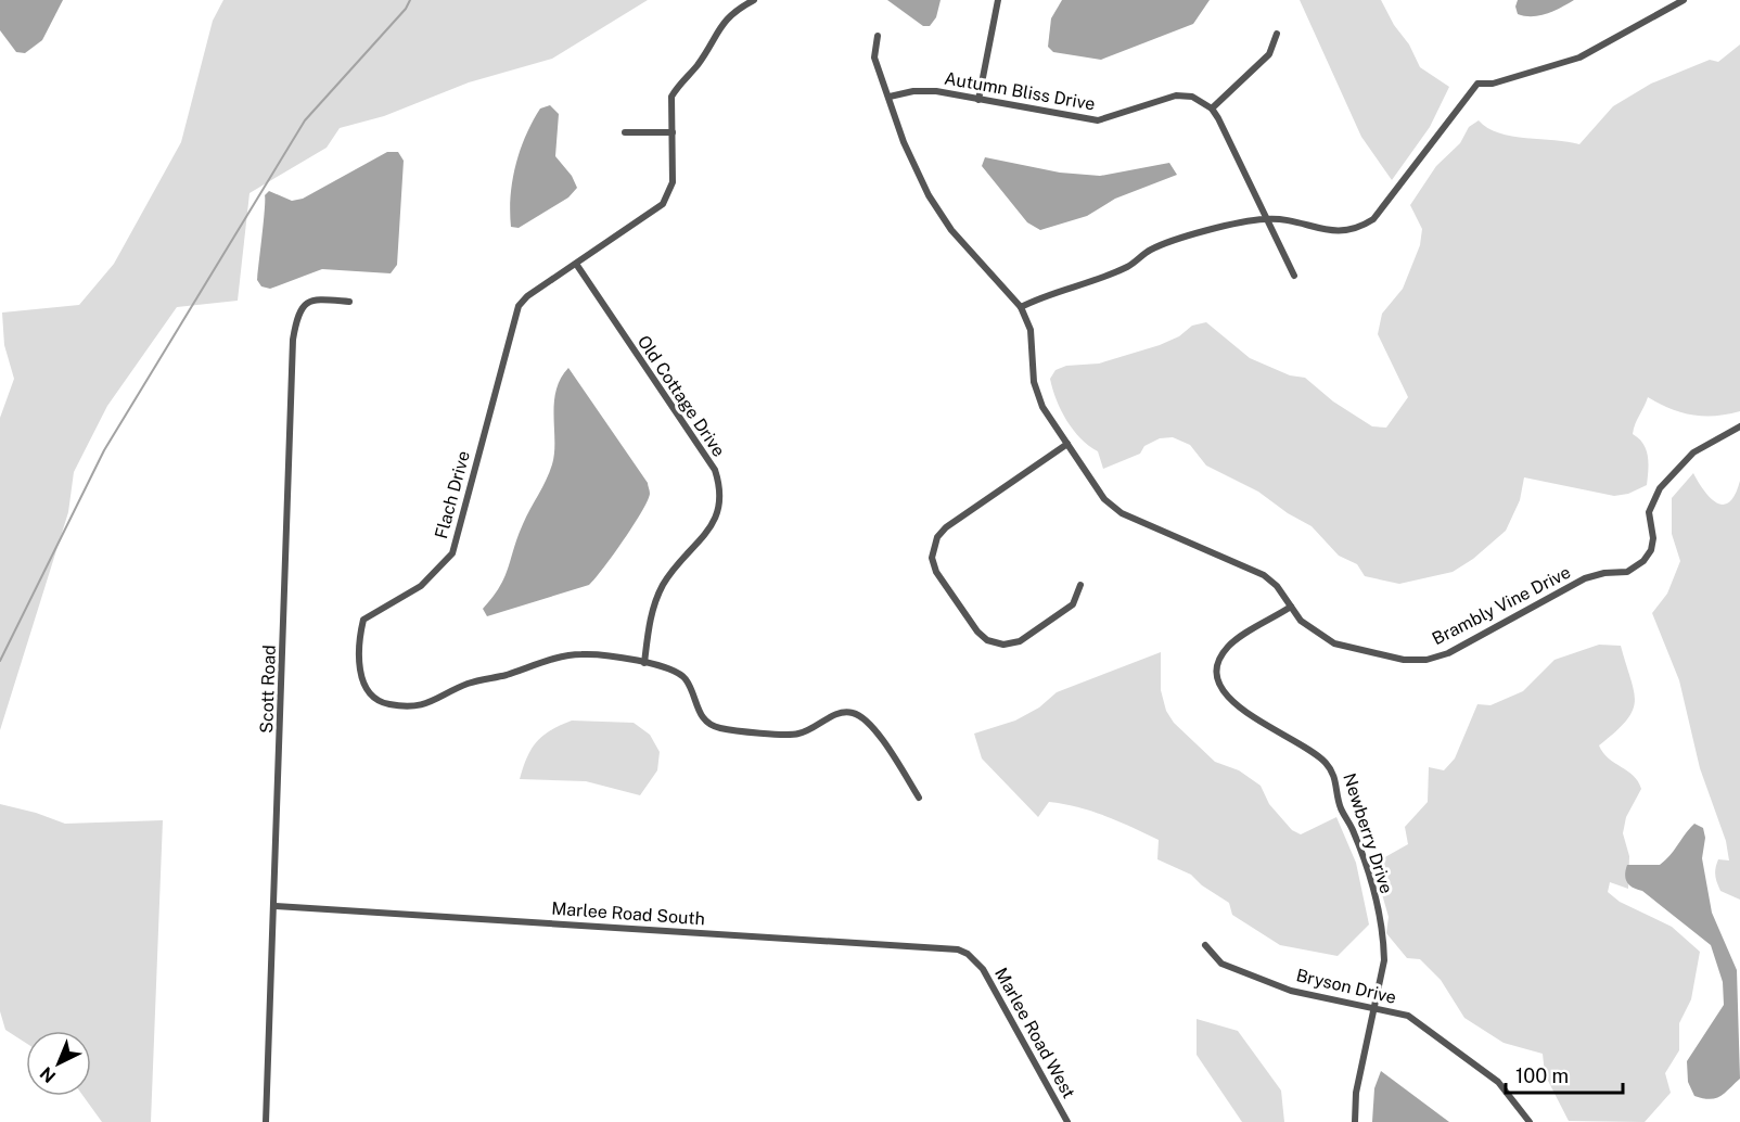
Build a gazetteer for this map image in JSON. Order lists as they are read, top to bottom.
{
  "streets": {
    "street": [
      "Autumn Bliss Drive",
      "Old Cottage Drive",
      "Flach Drive",
      "Brambly Vine Drive",
      "Scott Road",
      "Newberry Drive",
      "Marlee Road South",
      "Bryson Drive",
      "Marlee Road West"
    ]
  },
  "crossings": [
    ["Autumn Bliss Drive", "Brambly Vine Drive"],
    ["Old Cottage Drive", "Flach Drive"],
    ["Brambly Vine Drive", "Newberry Drive"],
    ["Scott Road", "Marlee Road South"],
    ["Newberry Drive", "Bryson Drive"],
    ["Marlee Road South", "Marlee Road West"]
  ],
  "scale_bar": "100 m",
  "north": "bottom left"
}
